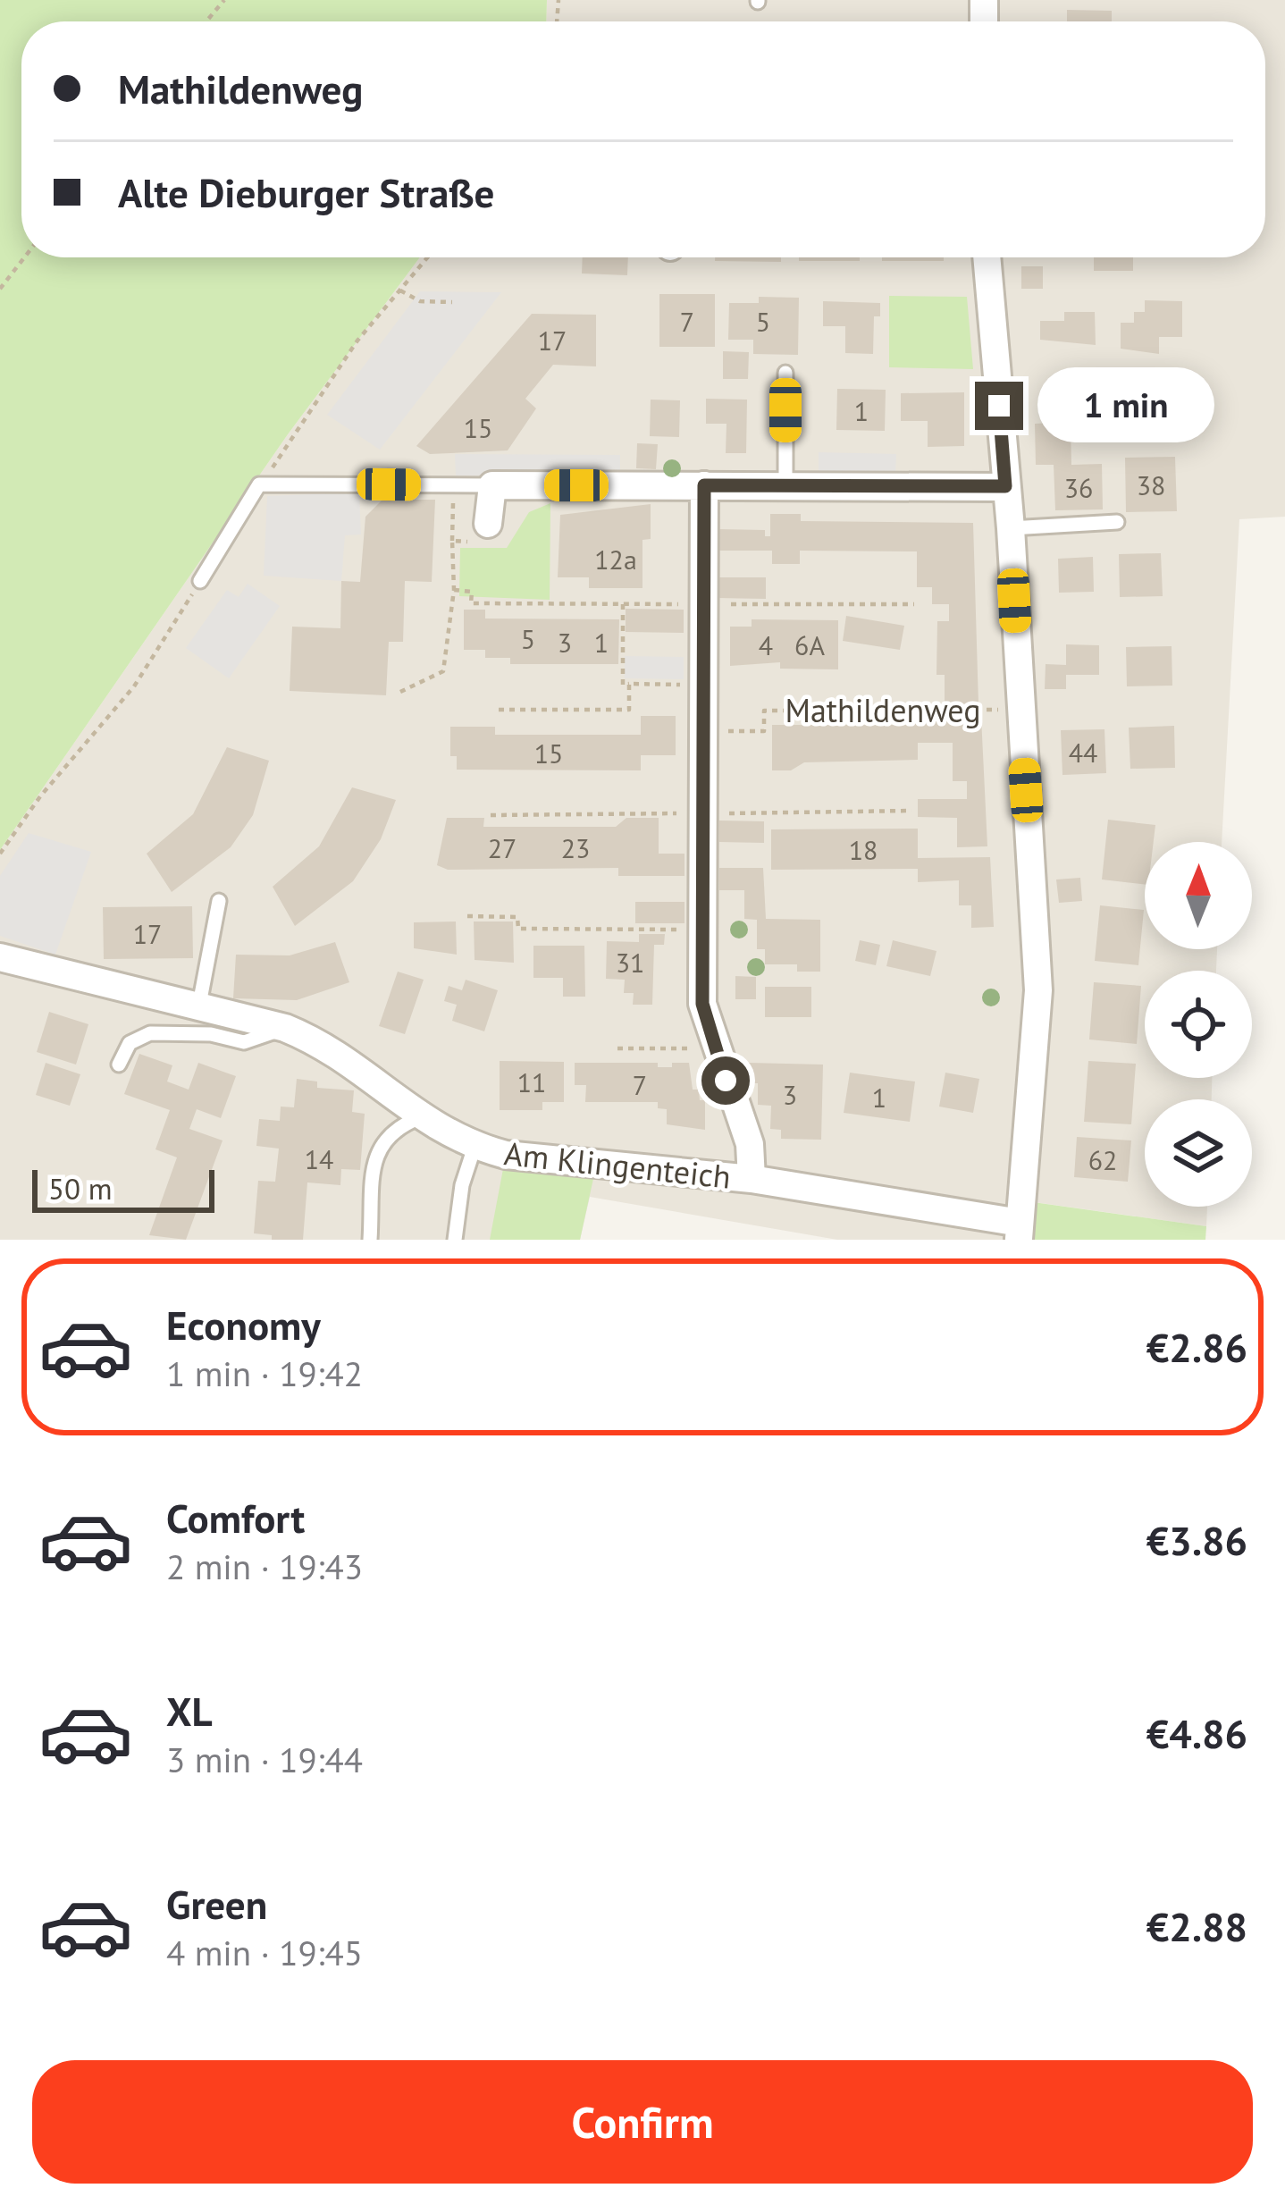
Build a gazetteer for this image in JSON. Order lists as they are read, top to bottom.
{
  "streets": {
    "street": ["Am Klingenteich"],
    "path": ["Mathildenweg"]
  },
  "house_numbers": [
    "7",
    "5",
    "17",
    "1",
    "15",
    "38",
    "36",
    "12a",
    "5",
    "3",
    "1",
    "4",
    "6A",
    "44",
    "15",
    "27",
    "23",
    "18",
    "17",
    "31",
    "11",
    "7",
    "3",
    "1",
    "14",
    "62"
  ],
  "scale_bar": "50 m",
  "north": "top",
  "page": {
    "banner": ["Mathildenweg", "Alte Dieburger Straße"],
    "bubble": "1 min",
    "scale": "50 m",
    "list": [
      {
        "name": "Economy",
        "note": "1 min · 19:42",
        "value": "€2.86"
      },
      {
        "name": "Comfort",
        "note": "2 min · 19:43",
        "value": "€3.86"
      },
      {
        "name": "XL",
        "note": "3 min · 19:44",
        "value": "€4.86"
      },
      {
        "name": "Green",
        "note": "4 min · 19:45",
        "value": "€2.88"
      }
    ],
    "buttons": "Confirm"
  }
}
